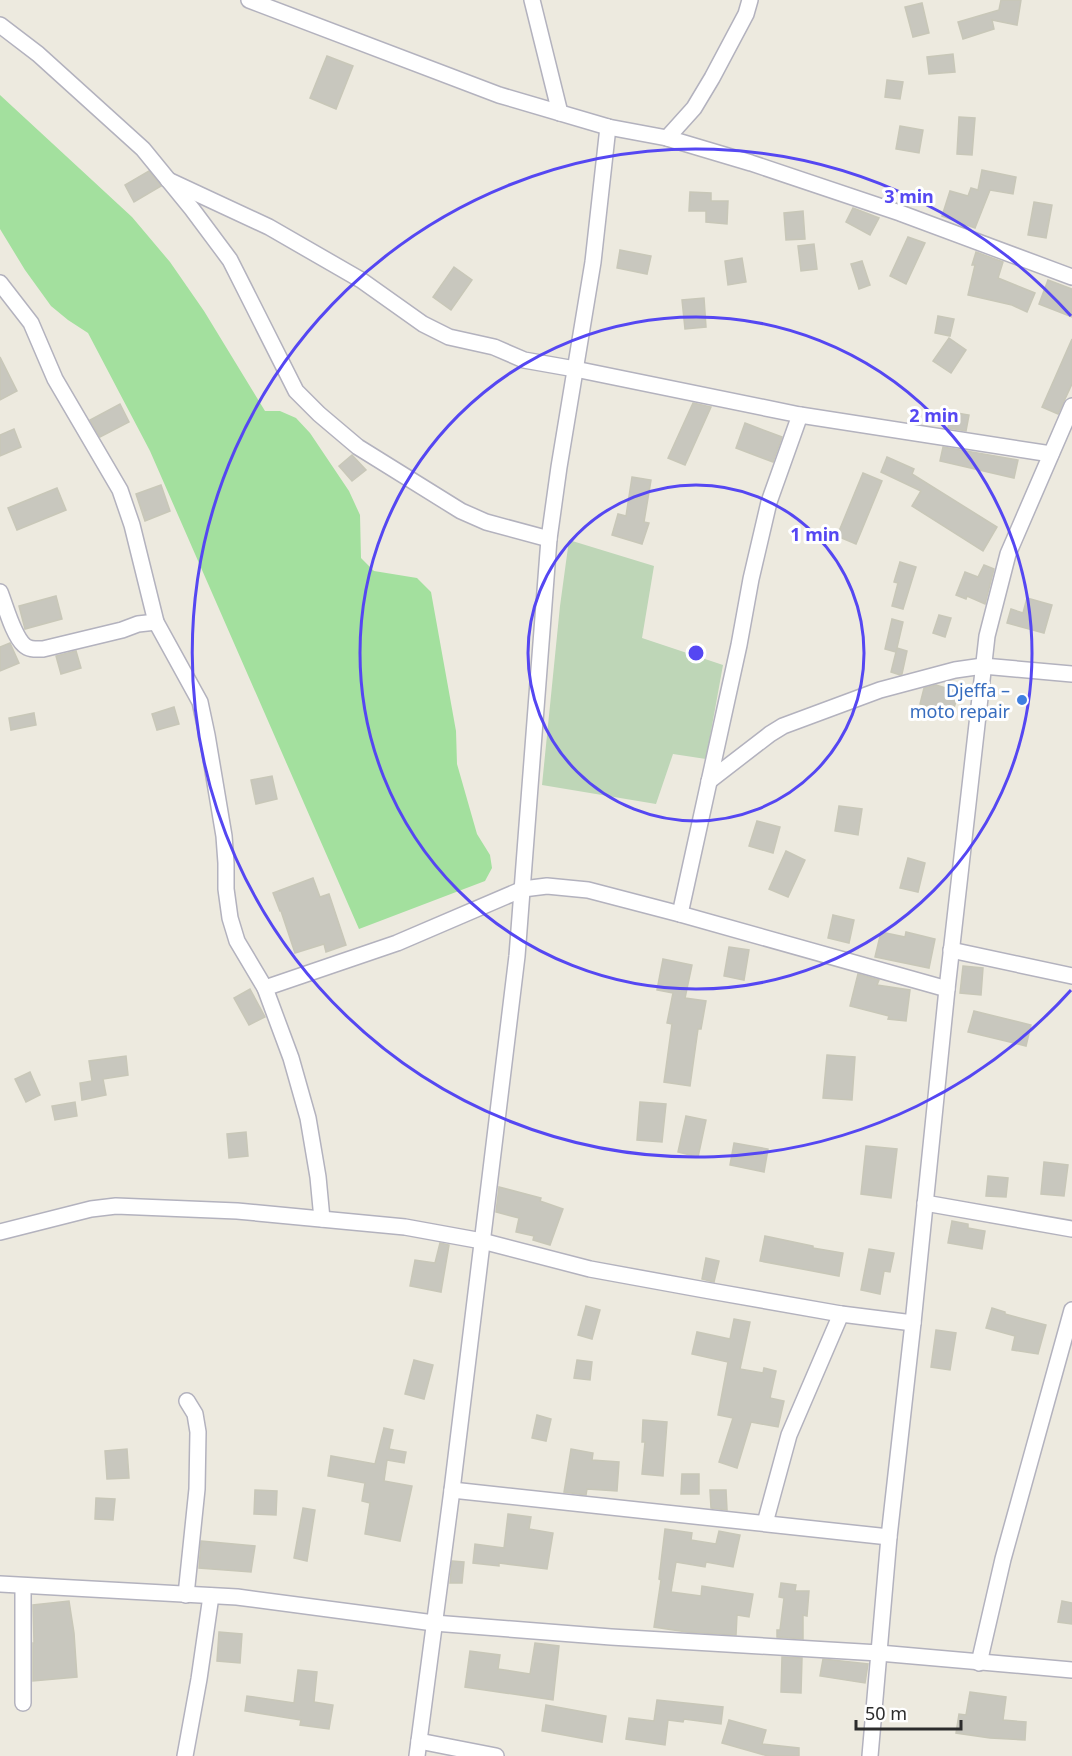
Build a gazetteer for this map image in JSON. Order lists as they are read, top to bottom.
{
  "places": ["Djeffa – moto repair"],
  "scale_bar": "50 m",
  "rings": ["3 min", "2 min", "1 min"]
}
